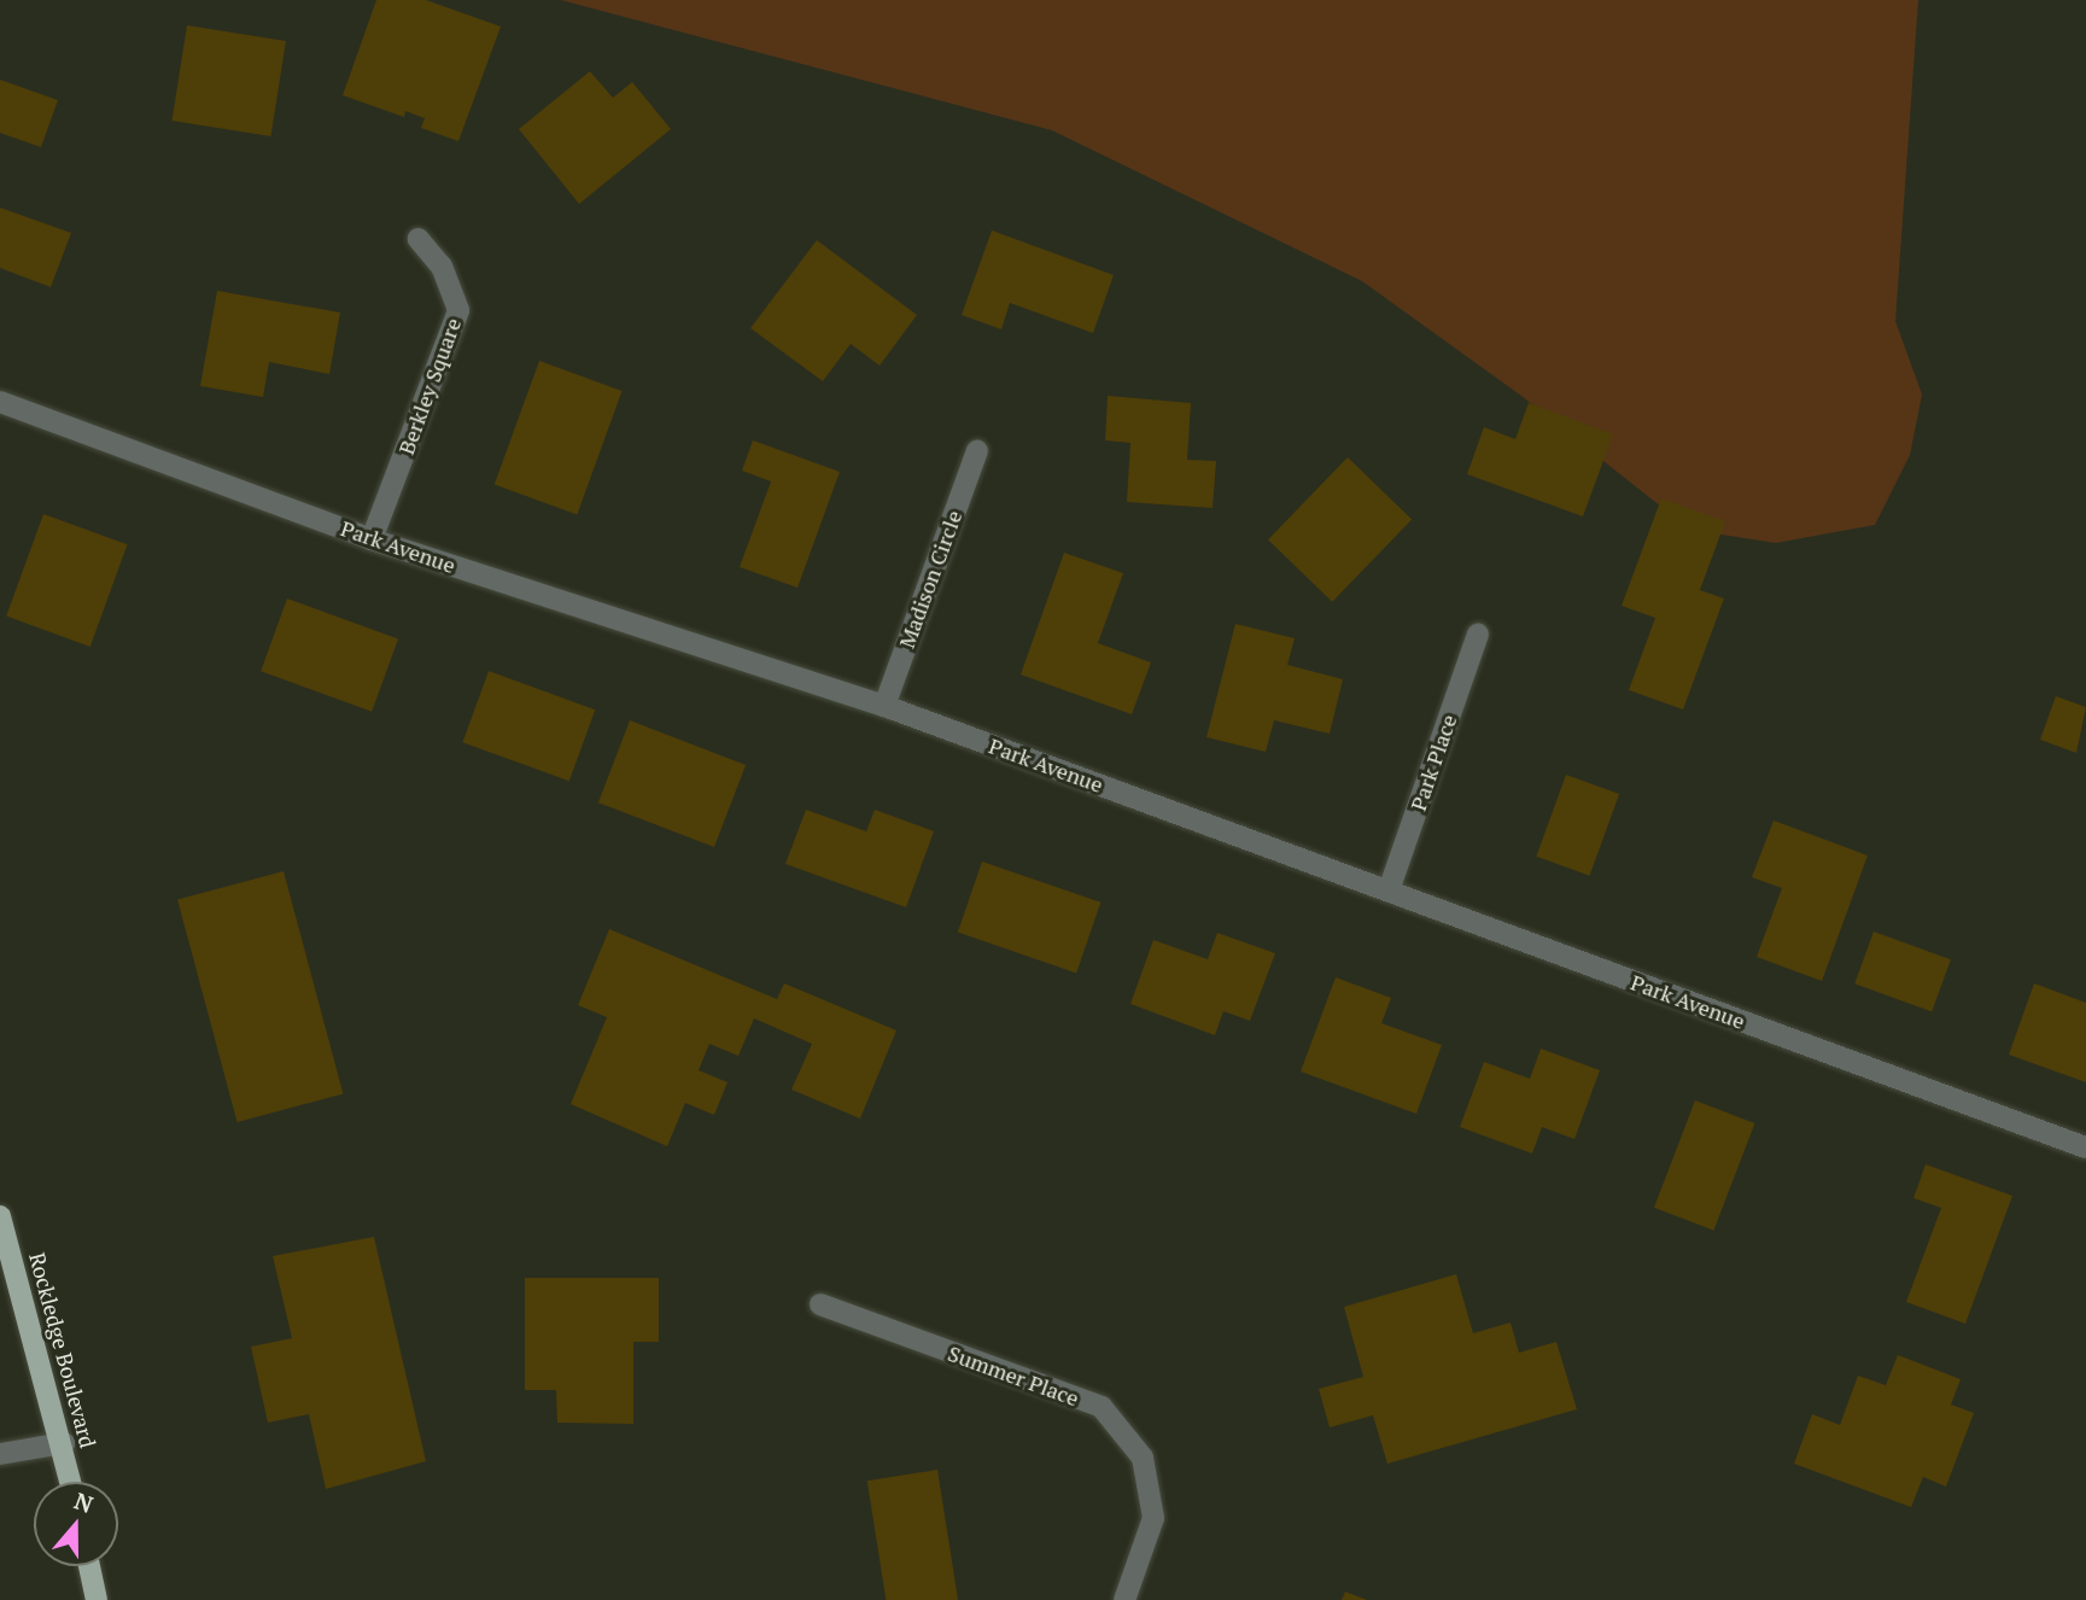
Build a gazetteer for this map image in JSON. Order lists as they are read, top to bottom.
{
  "streets": {
    "main road": ["Rockledge Boulevard"],
    "street": [
      "Berkley Square",
      "Park Avenue",
      "Madison Circle",
      "Park Place",
      "Summer Place"
    ]
  },
  "crossings": [
    ["Berkley Square", "Park Avenue"],
    ["Park Avenue", "Madison Circle"],
    ["Park Avenue", "Park Place"]
  ],
  "north": "top"
}
